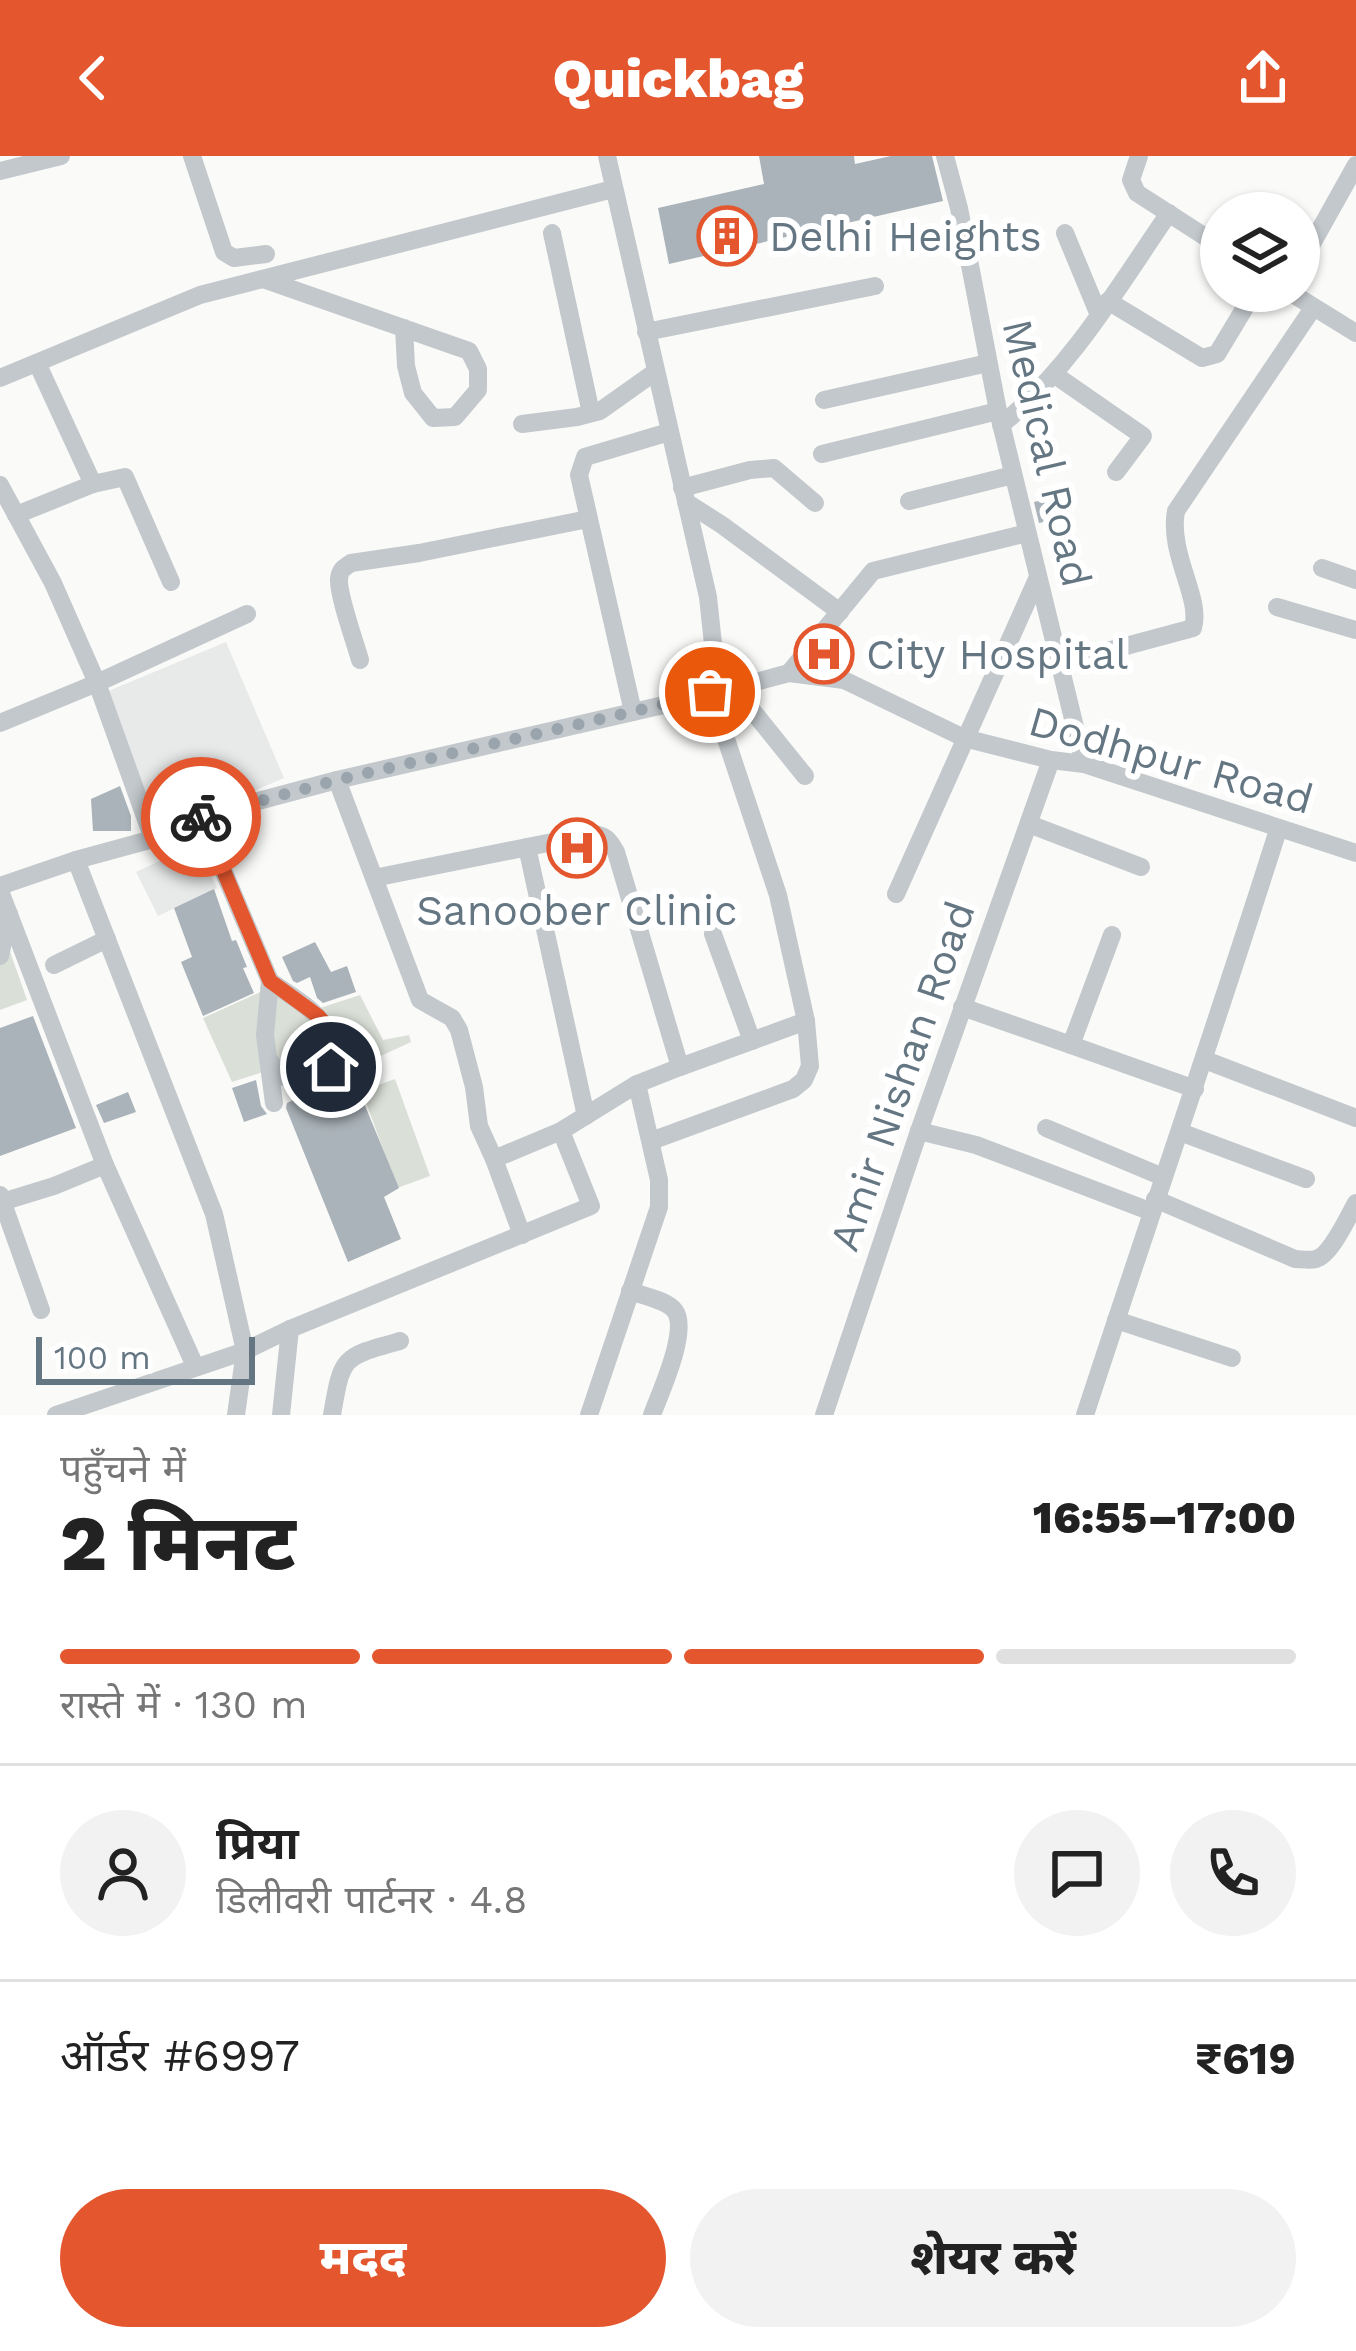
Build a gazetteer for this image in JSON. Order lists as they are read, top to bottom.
{
  "streets": {
    "street": ["Medical Road", "Dodhpur Road", "Amir Nishan Road"]
  },
  "crossings": [
    ["Medical Road", "Dodhpur Road"],
    ["Dodhpur Road", "Amir Nishan Road"]
  ],
  "places": {
    "building": ["Delhi Heights"],
    "hospital": ["City Hospital", "Sanoober Clinic"]
  },
  "scale_bar": "100 m",
  "page": {
    "header": "Quickbag",
    "scale": "100 m",
    "heading": ["2 मिनट", "पहुँचने में", "16:55–17:00"],
    "panel": [
      "प्रिया",
      "डिलीवरी पार्टनर · 4.8",
      "ऑर्डर #6997",
      "₹619"
    ],
    "bar": "रास्ते में · 130 m",
    "buttons": ["मदद", "शेयर करें"]
  }
}
